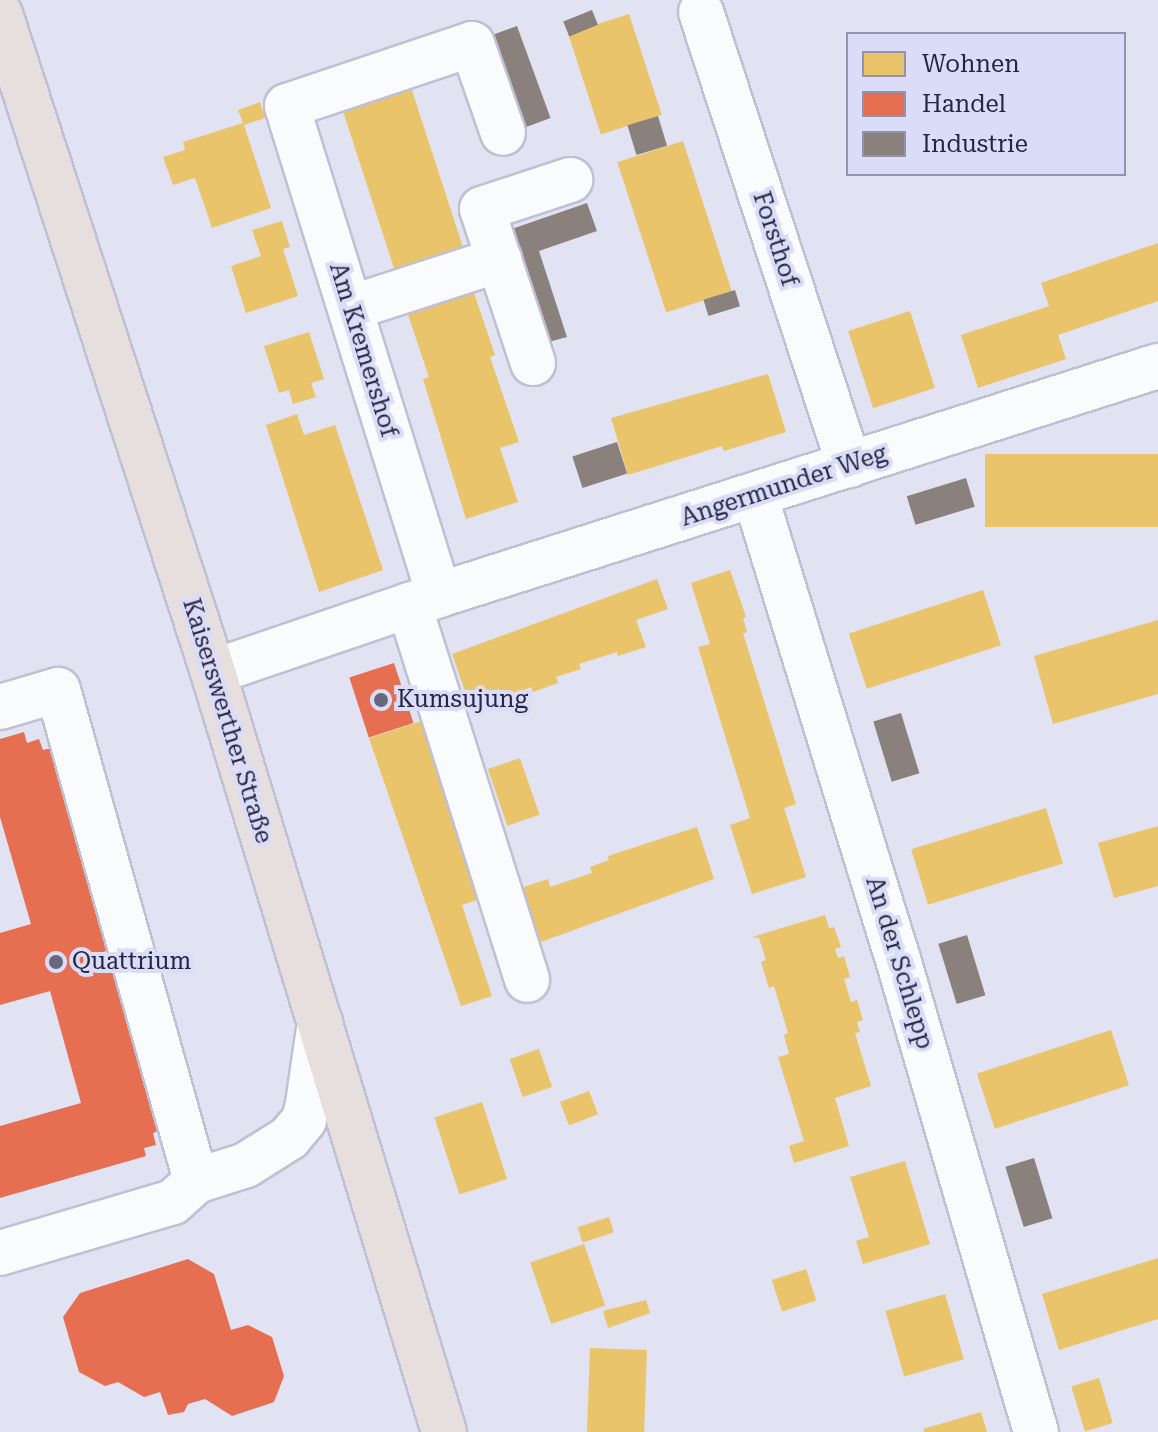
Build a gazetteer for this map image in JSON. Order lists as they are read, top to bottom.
{
  "streets": {
    "main road": ["Kaiserswerther Straße"],
    "street": [
      "Forsthof",
      "Am Kremershof",
      "Angermunder Weg",
      "An der Schlepp"
    ]
  },
  "crossings": [
    ["Forsthof", "Angermunder Weg"],
    ["Am Kremershof", "Angermunder Weg"],
    ["Angermunder Weg", "Kaiserswerther Straße"],
    ["Angermunder Weg", "An der Schlepp"]
  ],
  "places": ["Kumsujung", "Quattrium"],
  "legend": ["Wohnen", "Handel", "Industrie"]
}
